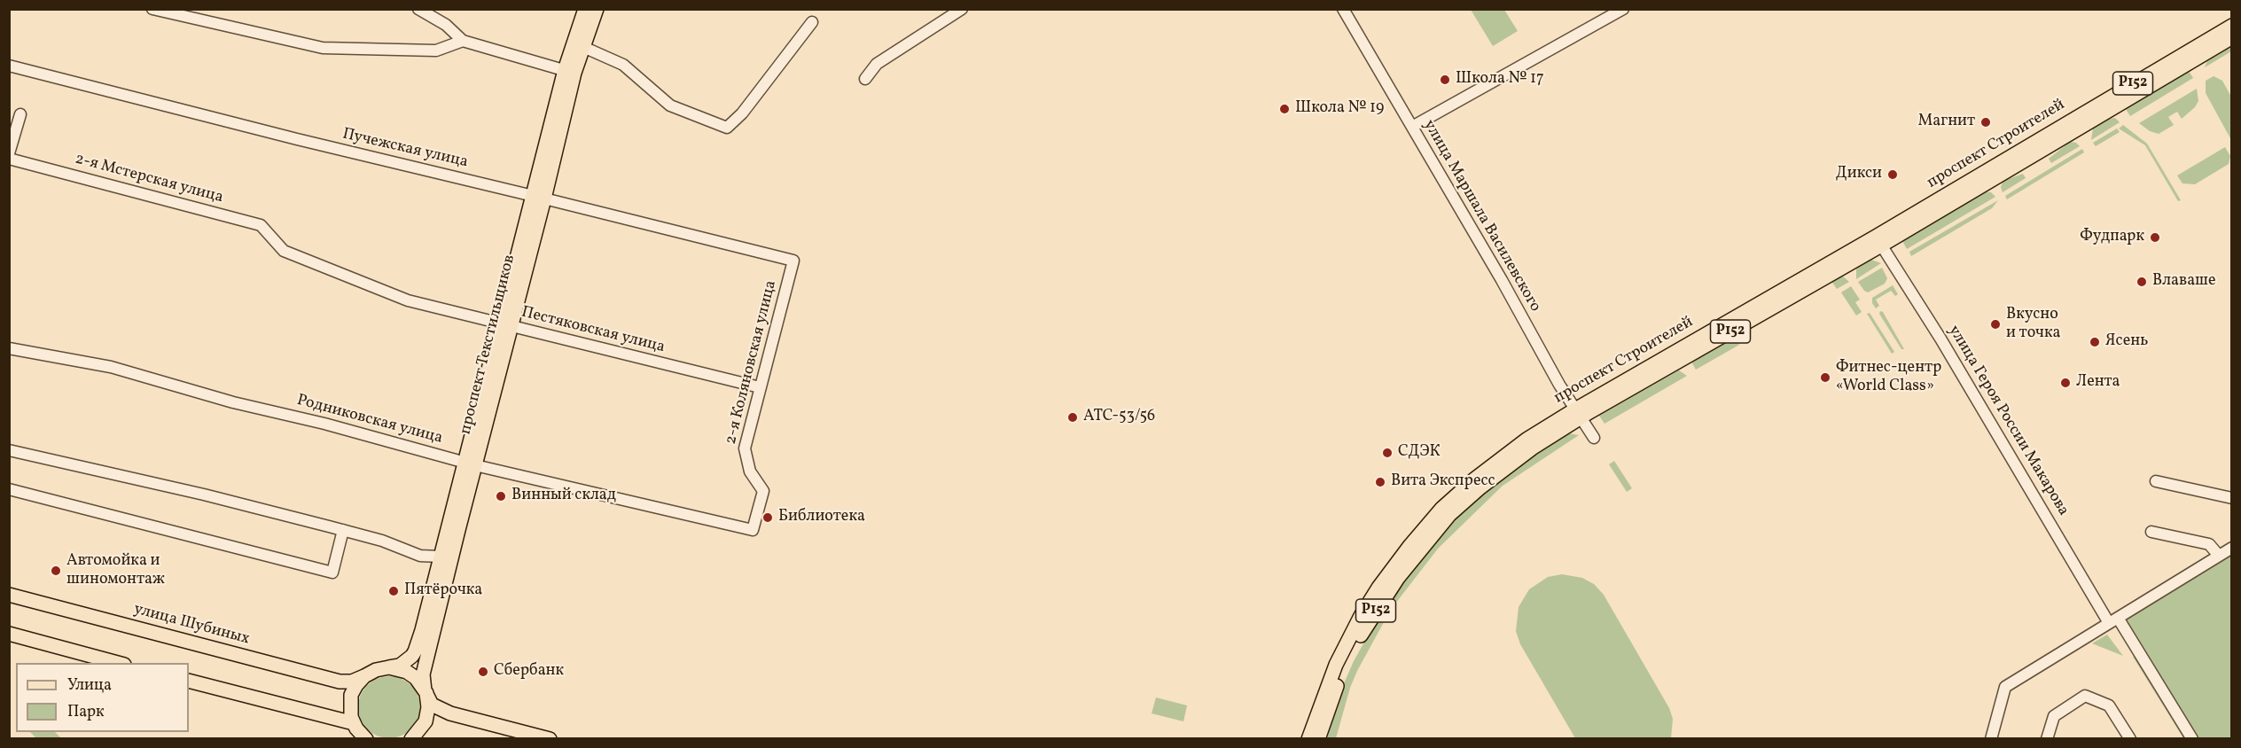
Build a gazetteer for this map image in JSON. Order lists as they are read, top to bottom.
{
  "streets": {
    "main road": [
      "Р152",
      "проспект Строителей",
      "проспект Текстильщиков",
      "улица Шубиных"
    ],
    "street": [
      "Пучежская улица",
      "2-я Мстерская улица",
      "улица Маршала Василевского",
      "Пестяковская улица",
      "2-я Коляновская улица",
      "Родниковская улица",
      "улица Героя России Макарова"
    ]
  },
  "crossings": [
    ["проспект Строителей", "улица Маршала Василевского"],
    ["проспект Строителей", "улица Героя России Макарова"],
    ["Пучежская улица", "проспект Текстильщиков"],
    ["Пучежская улица", "2-я Коляновская улица"],
    ["2-я Мстерская улица", "Пестяковская улица"],
    ["Пестяковская улица", "проспект Текстильщиков"],
    ["Пестяковская улица", "2-я Коляновская улица"],
    ["проспект Текстильщиков", "Родниковская улица"],
    ["проспект Текстильщиков", "улица Шубиных"],
    ["2-я Коляновская улица", "Родниковская улица"]
  ],
  "places": [
    "Школа № 17",
    "Школа № 19",
    "Магнит",
    "Дикси",
    "Фудпарк",
    "Влаваше",
    "Вкусно и точка",
    "Ясень",
    "Фитнес-центр «World Class»",
    "Лента",
    "АТС-53/56",
    "СДЭК",
    "Вита Экспресс",
    "Винный склад",
    "Библиотека",
    "Автомойка и шиномонтаж",
    "Пятёрочка",
    "Сбербанк"
  ],
  "legend": ["Улица", "Парк"]
}
